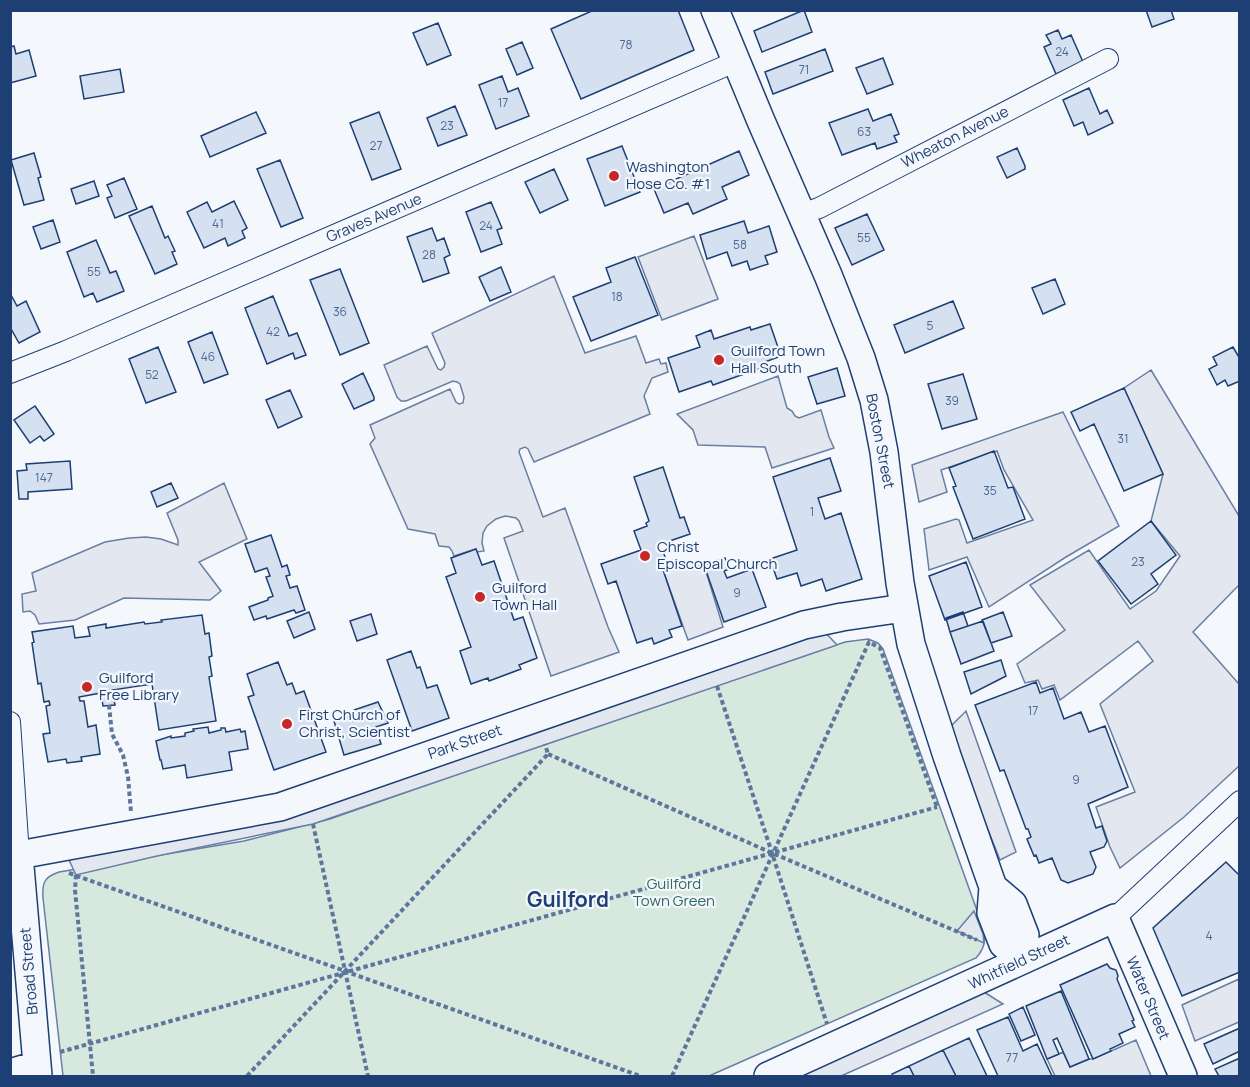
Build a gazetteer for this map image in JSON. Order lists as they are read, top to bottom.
{
  "streets": {
    "main road": [
      "Boston Street",
      "Park Street",
      "Whitfield Street",
      "Broad Street",
      "Water Street"
    ],
    "street": ["Wheaton Avenue", "Graves Avenue"]
  },
  "crossings": [
    ["Wheaton Avenue", "Boston Street"],
    ["Graves Avenue", "Boston Street"],
    ["Boston Street", "Park Street"],
    ["Boston Street", "Whitfield Street"],
    ["Park Street", "Broad Street"],
    ["Whitfield Street", "Water Street"]
  ],
  "districts": ["Guilford"],
  "parks": ["Guilford Town Green"],
  "places": [
    "Washington Hose Co. #1",
    "Guilford Town Hall South",
    "Christ Episcopal Church",
    "Guilford Town Hall",
    "Guilford Free Library",
    "First Church of Christ, Scientist"
  ],
  "house_numbers": [
    "78",
    "24",
    "71",
    "17",
    "23",
    "63",
    "27",
    "41",
    "24",
    "55",
    "58",
    "28",
    "55",
    "18",
    "36",
    "5",
    "42",
    "46",
    "52",
    "39",
    "31",
    "147",
    "35",
    "1",
    "23",
    "9",
    "17",
    "9",
    "4",
    "77"
  ]
}
